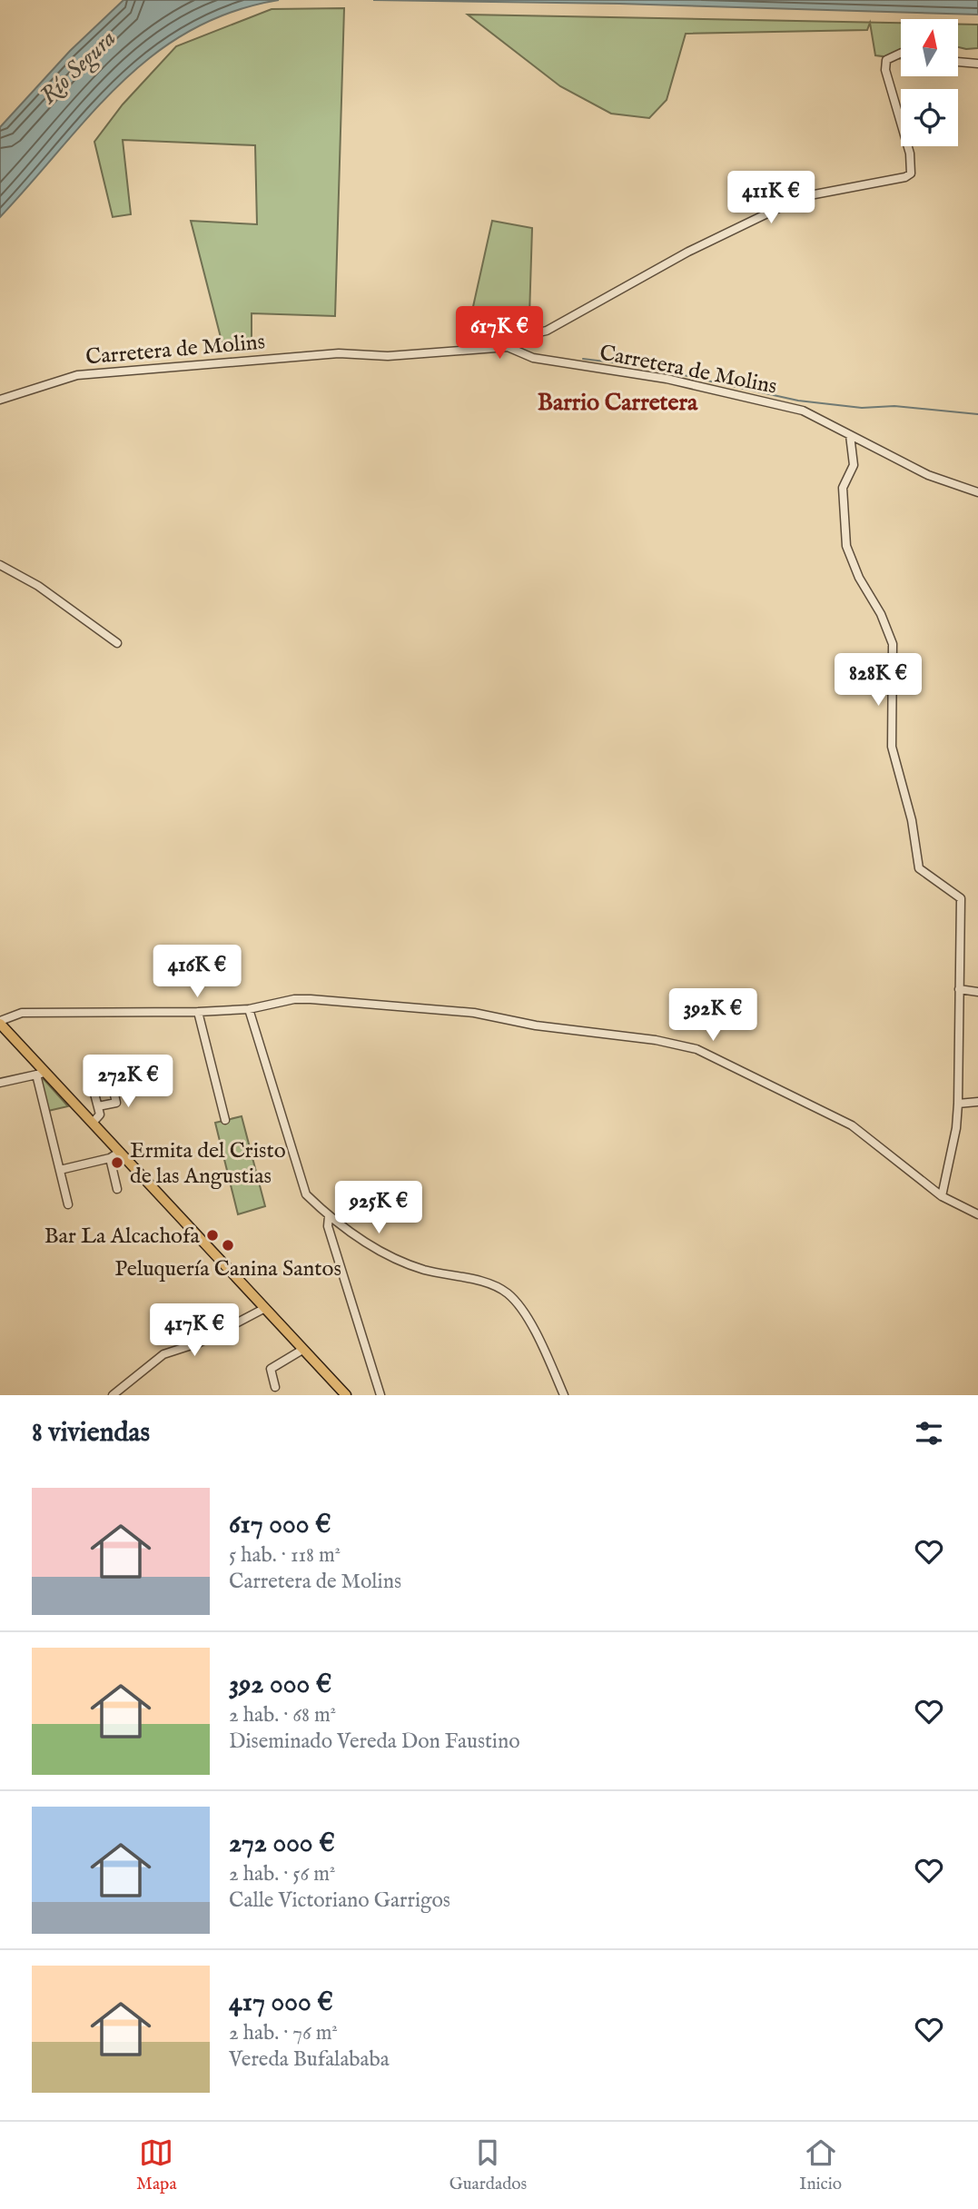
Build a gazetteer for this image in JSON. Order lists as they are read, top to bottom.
{
  "streets": {
    "street": ["Carretera de Molins"]
  },
  "districts": ["Barrio Carretera"],
  "water": ["Río Segura"],
  "places": ["Ermita del Cristo de las Angustias", "Bar La Alcachofa", "Peluquería Canina Santos"],
  "north": "top",
  "page": {
    "price": [
      "411K €",
      "617K €",
      "828K €",
      "416K €",
      "392K €",
      "272K €",
      "925K €",
      "417K €"
    ],
    "heading": "8 viviendas",
    "list": [
      {
        "name": "617 000 €",
        "note": "5 hab. · 118 m² · Carretera de Molins"
      },
      {
        "name": "392 000 €",
        "note": "2 hab. · 68 m² · Diseminado Vereda Don Faustino"
      },
      {
        "name": "272 000 €",
        "note": "2 hab. · 56 m² · Calle Victoriano Garrigos"
      },
      {
        "name": "417 000 €",
        "note": "2 hab. · 76 m² · Vereda Bufalababa"
      }
    ],
    "tabs": ["Mapa", "Guardados", "Inicio"]
  }
}
